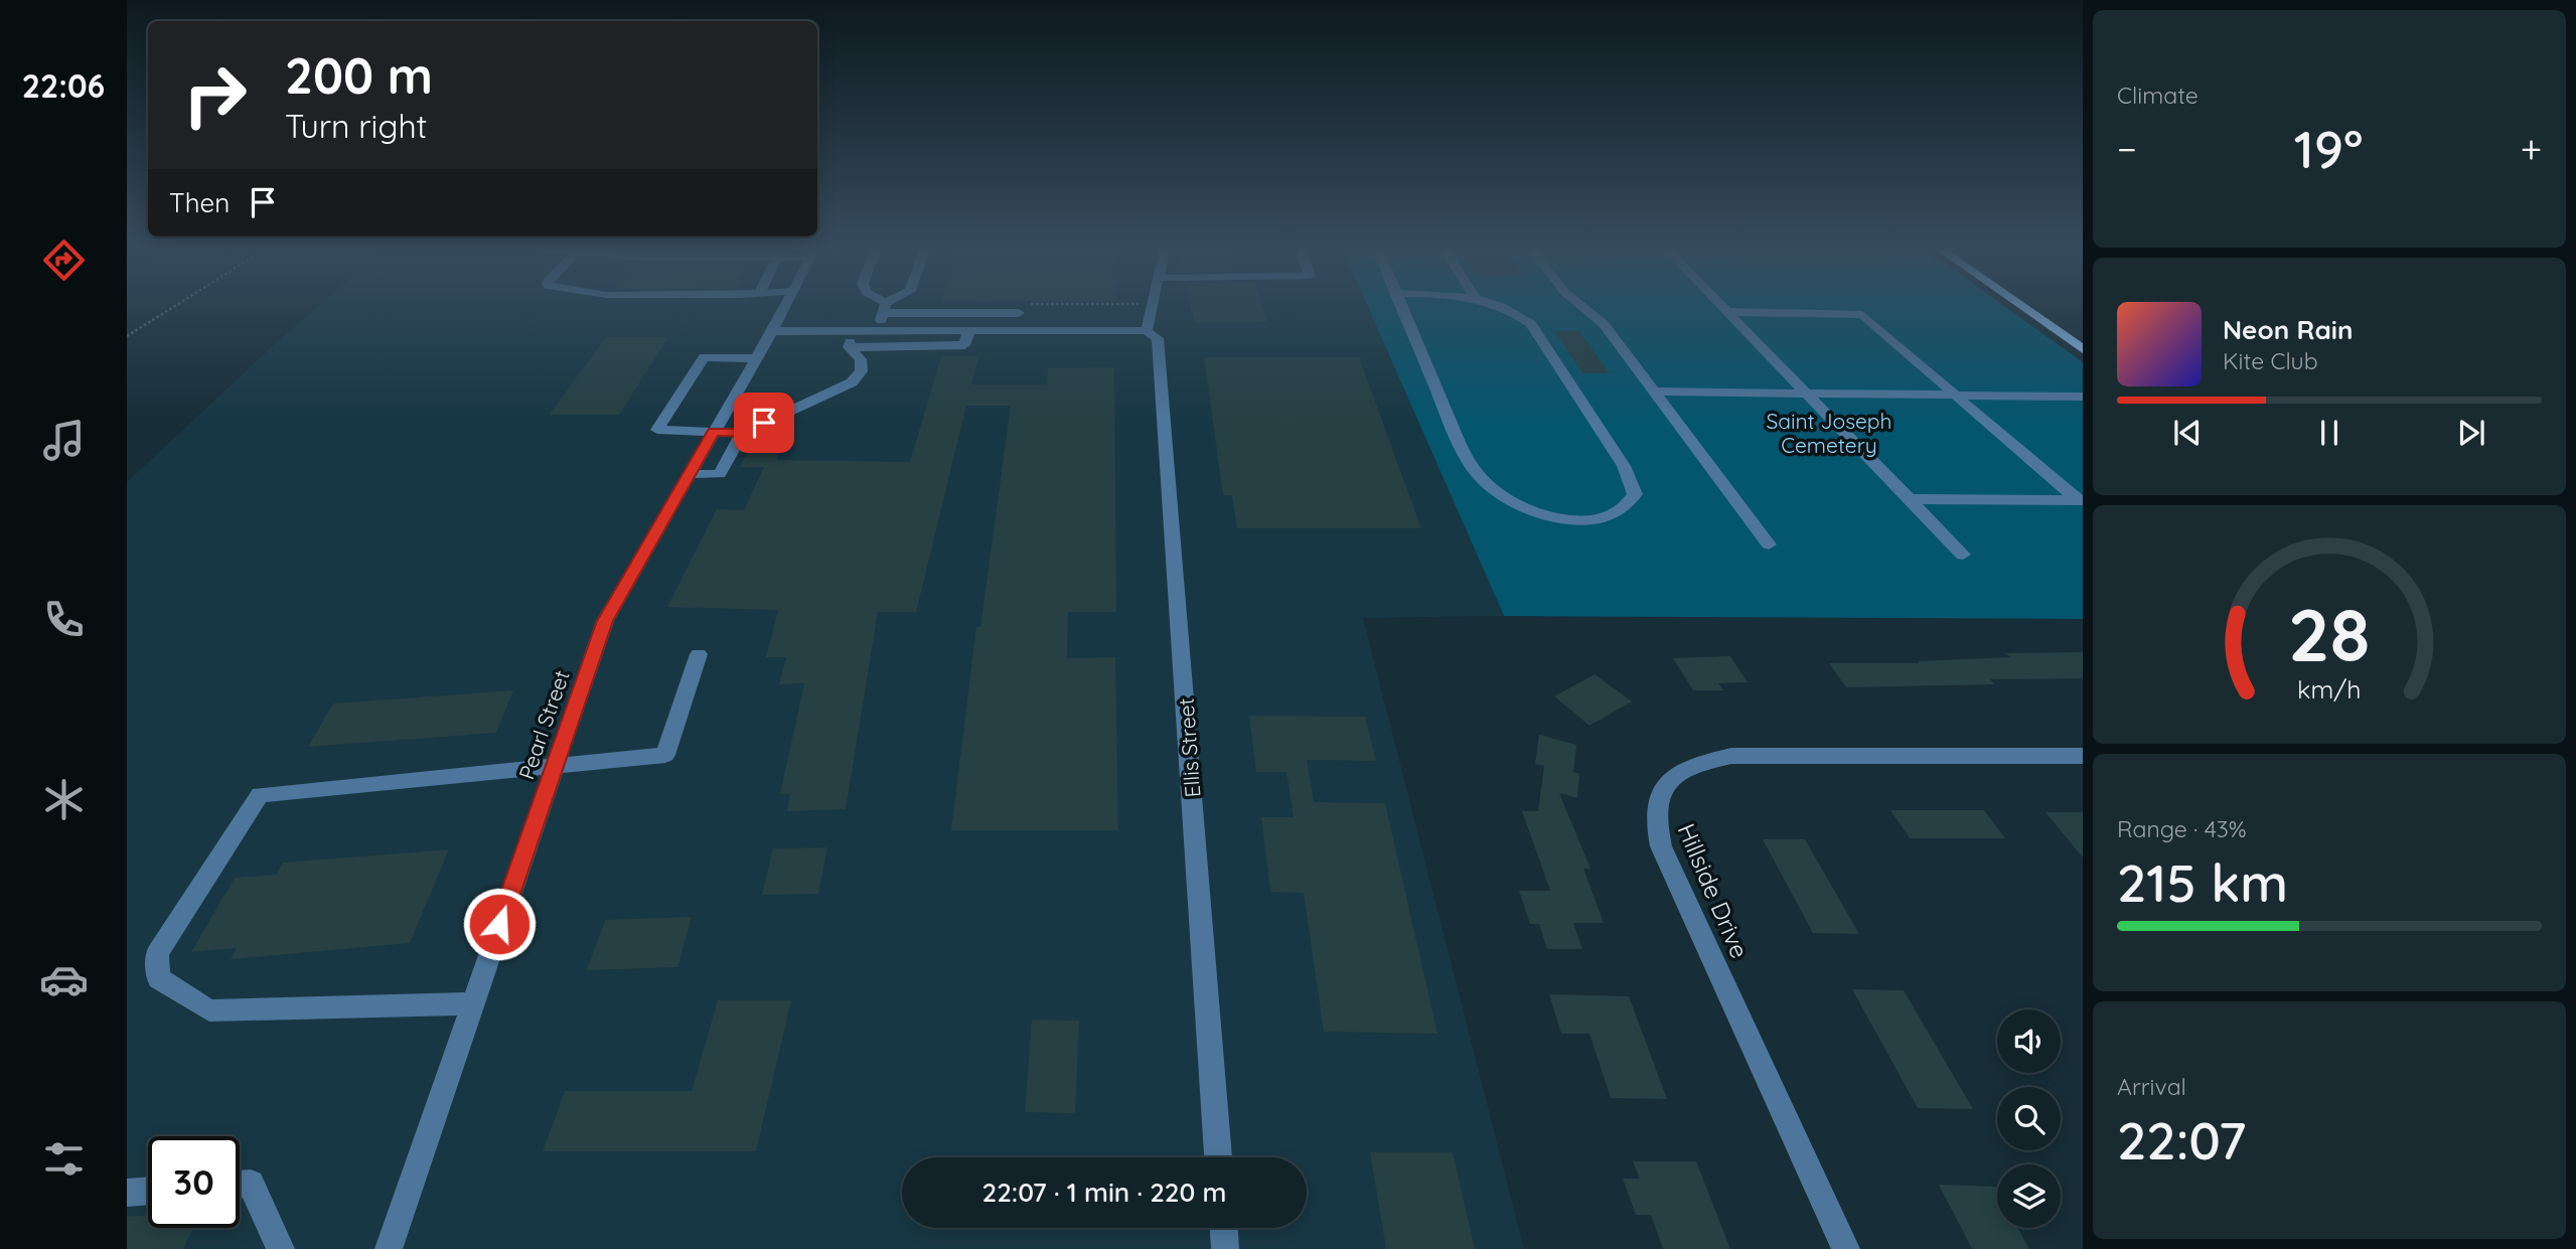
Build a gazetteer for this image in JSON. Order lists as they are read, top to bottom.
{
  "streets": {
    "street": ["Pearl Street", "Ellis Street", "Hillside Drive"]
  },
  "parks": ["Saint Joseph Cemetery"],
  "page": {
    "tabs": "22:06",
    "tile": [
      "Climate",
      ["Range · 43%", "215 km"],
      ["Arrival", "22:07"]
    ],
    "turn": ["200 m", "Turn right"],
    "heat": ["−", "19°", "+"],
    "then": "Then",
    "song": ["Neon Rain", "Kite Club"],
    "limit": "30",
    "trip": "22:07 · 1 min · 220 m",
    "gauge": ["28", "km/h"]
  }
}
